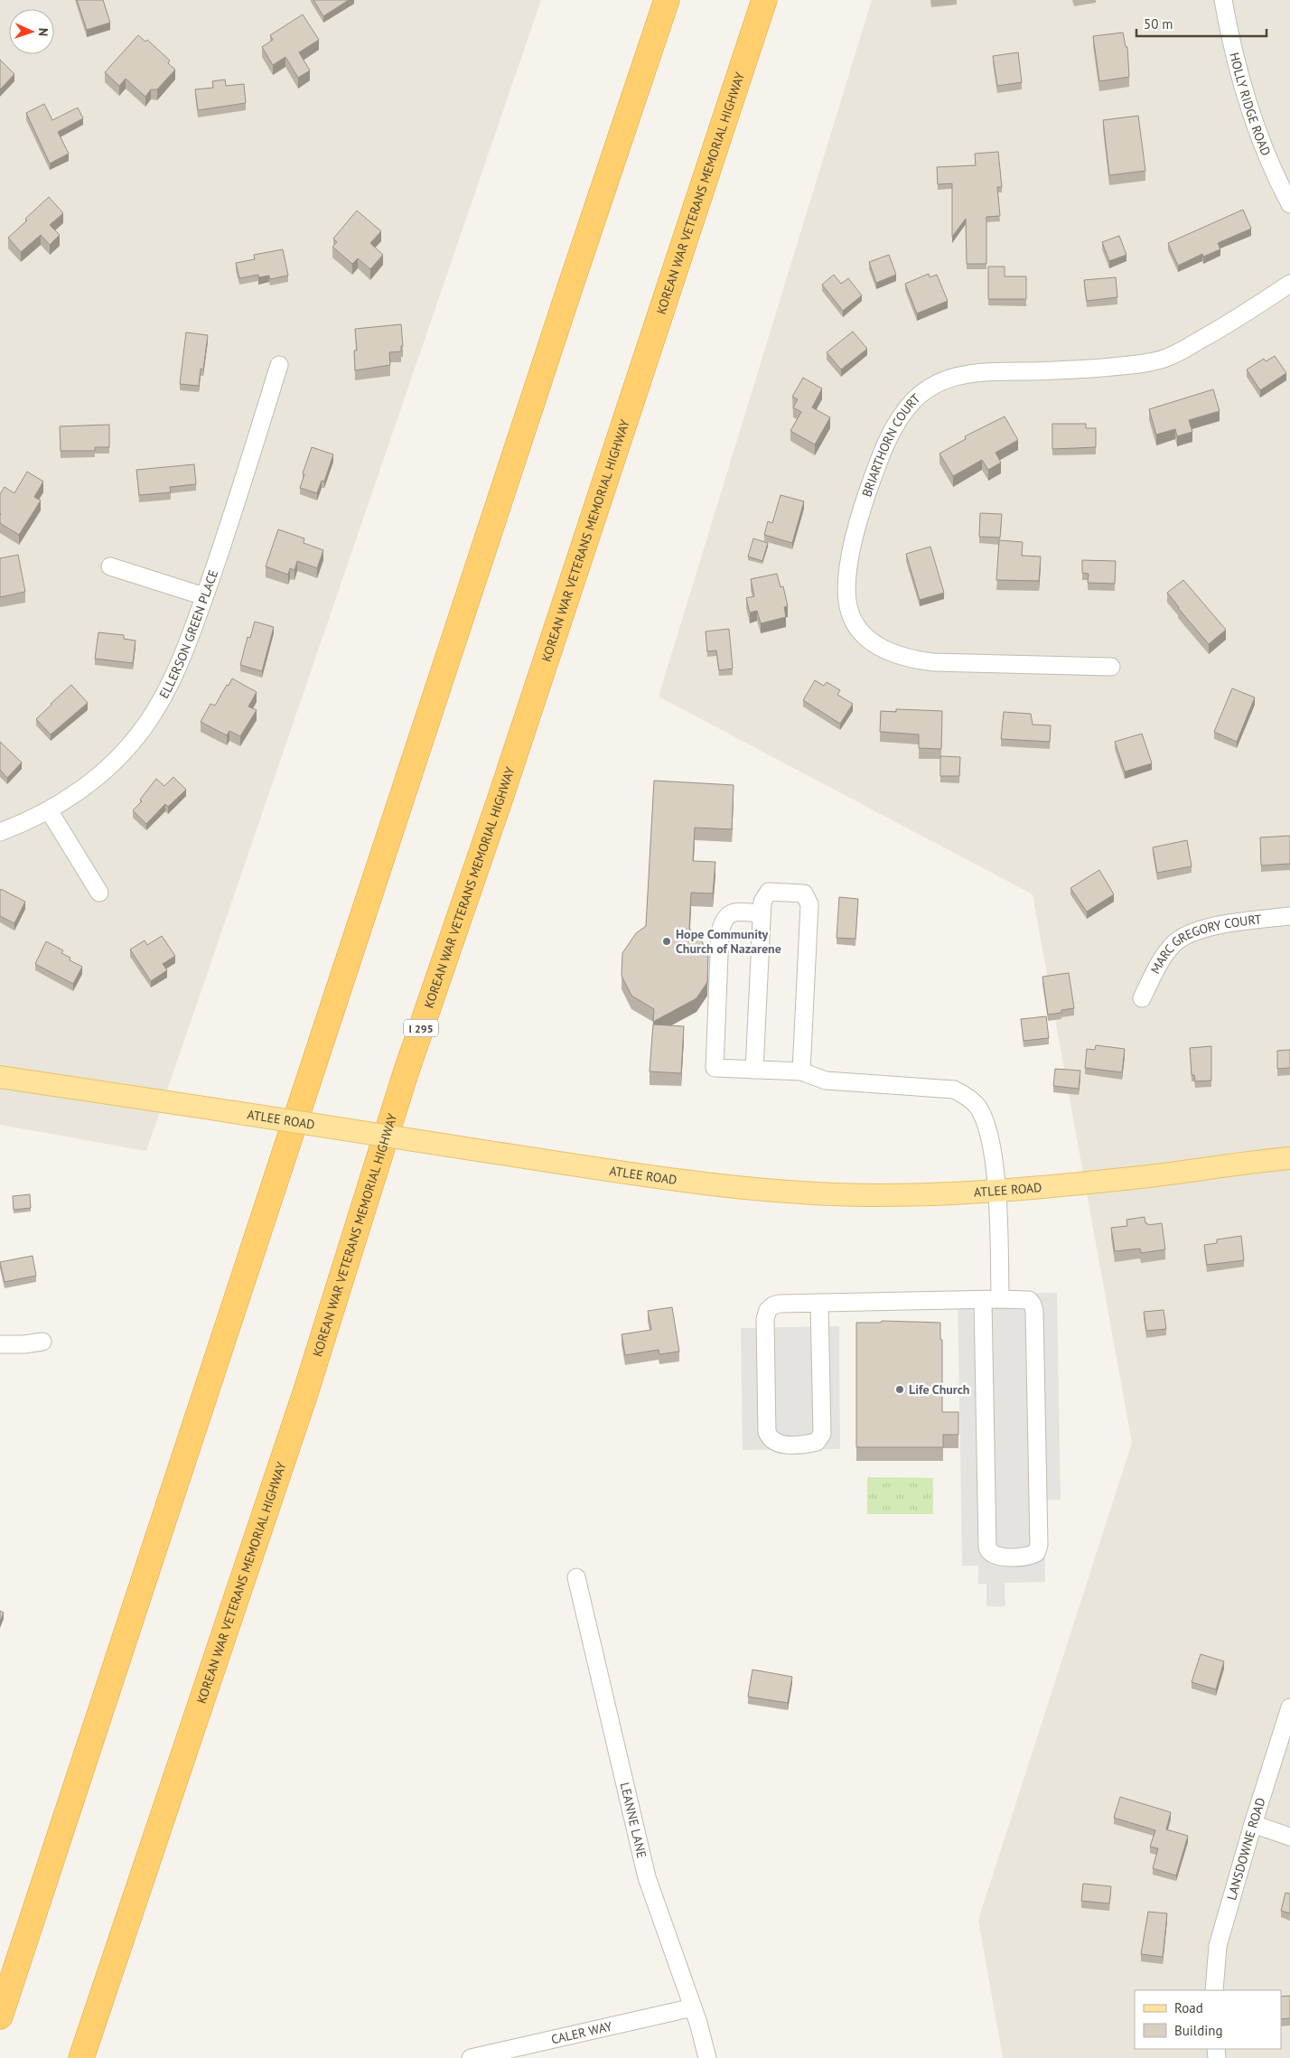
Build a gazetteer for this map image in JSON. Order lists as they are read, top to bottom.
{
  "streets": {
    "highway": ["KOREAN WAR VETERANS MEMORIAL HIGHWAY", "I 295"],
    "main road": ["ATLEE ROAD"],
    "street": [
      "HOLLY RIDGE ROAD",
      "BRIARTHORN COURT",
      "ELLERSON GREEN PLACE",
      "MARC GREGORY COURT",
      "LEANNE LANE",
      "LANSDOWNE ROAD",
      "CALER WAY"
    ]
  },
  "crossings": [
    ["LEANNE LANE", "CALER WAY"]
  ],
  "places": ["Hope Community Church of Nazarene", "Life Church"],
  "legend": ["Road", "Building"],
  "scale_bar": "50 m",
  "north": "right"
}
